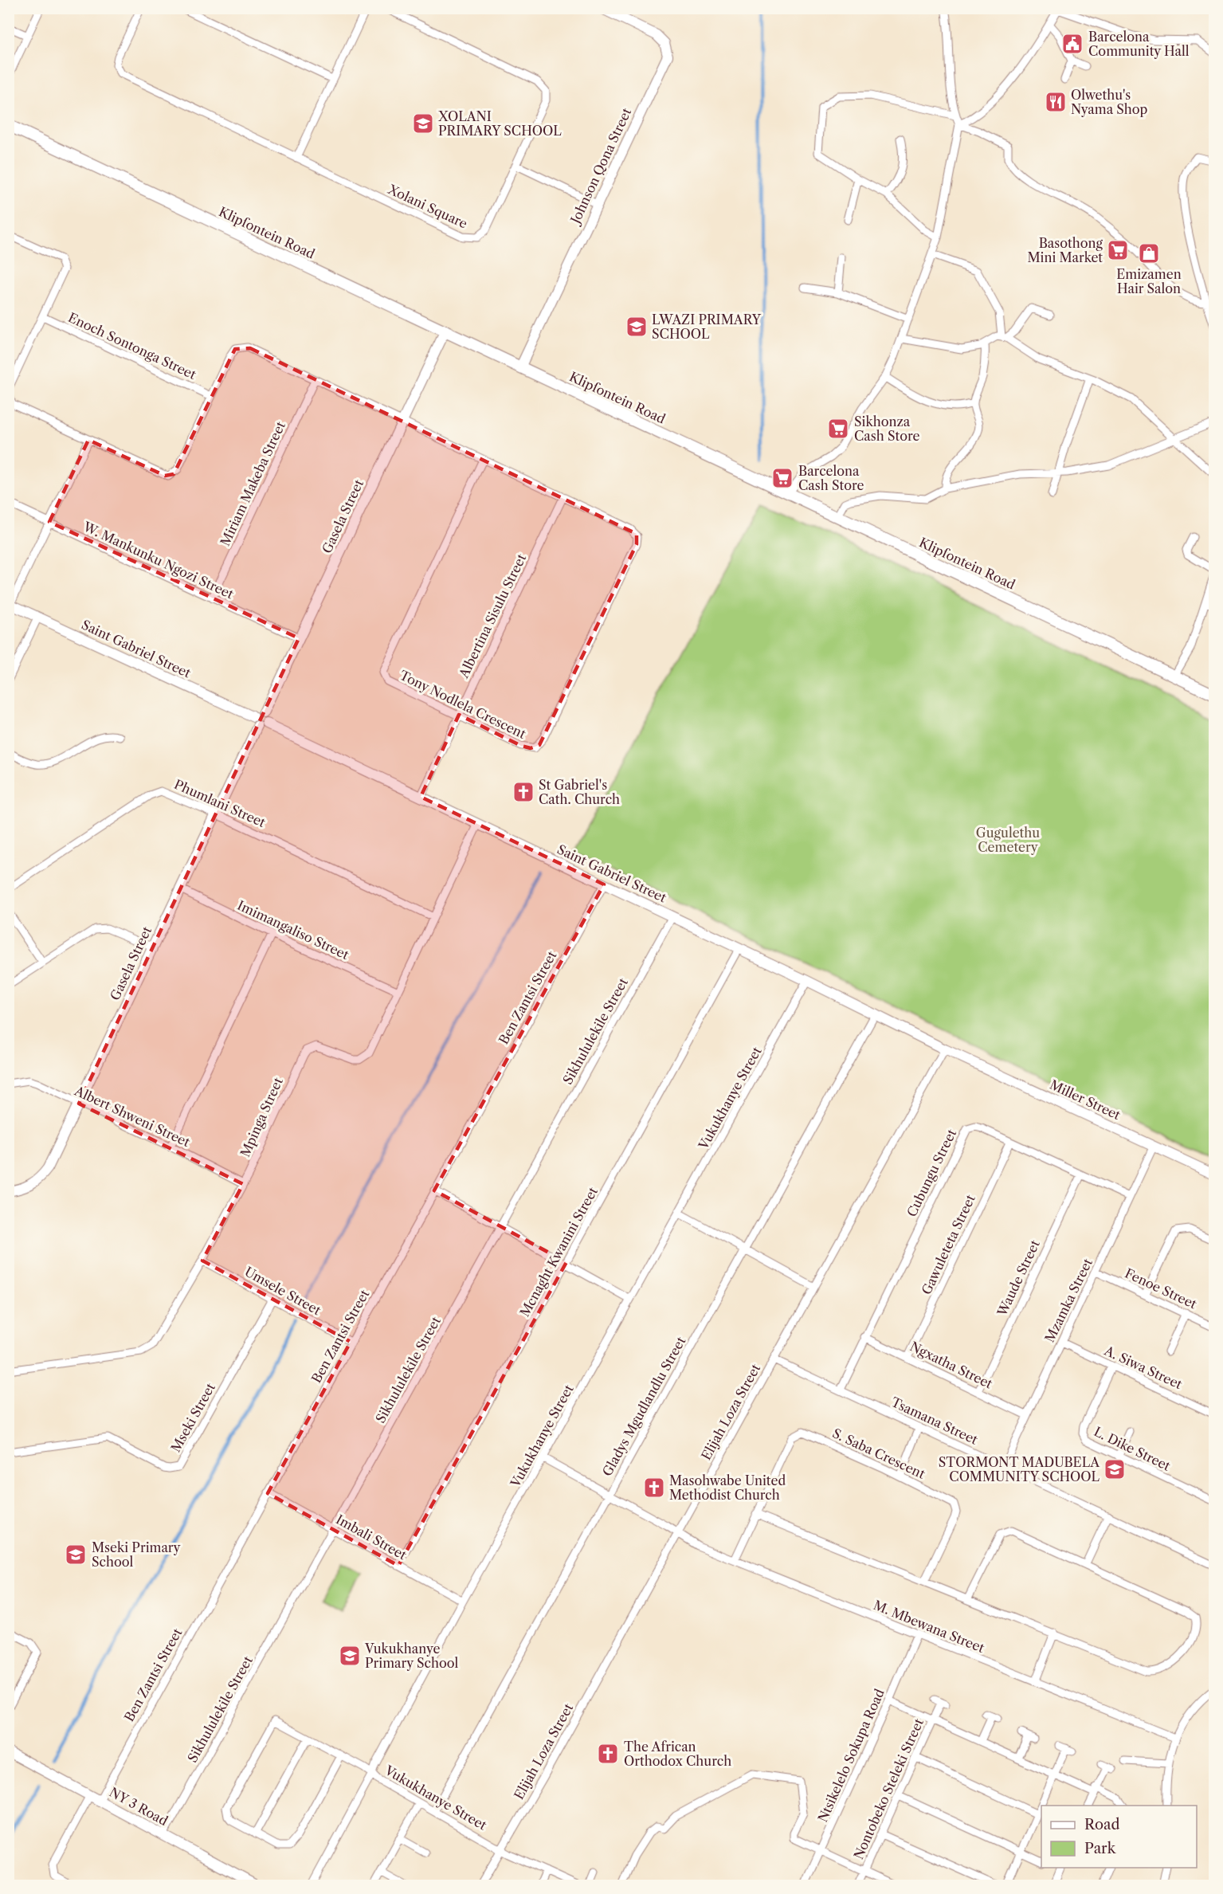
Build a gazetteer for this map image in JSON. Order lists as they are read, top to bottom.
{
  "streets": {
    "main road": ["Klipfontein Road"],
    "street": [
      "Johnson Qona Street",
      "Xolani Square",
      "Enoch Sontonga Street",
      "Miriam Makeba Street",
      "Gasela Street",
      "W. Mankunku Ngozi Street",
      "Albertina Sisulu Street",
      "Saint Gabriel Street",
      "Tony Nodlela Crescent",
      "Phumlani Street",
      "Imimangaliso Street",
      "Ben Zantsi Street",
      "Sikhululekile Street",
      "Vukukhanye Street",
      "Miller Street",
      "Albert Shweni Street",
      "Mpinga Street",
      "Cubungu Street",
      "Gawuleteta Street",
      "Mcnaght Kwanini Street",
      "Waude Street",
      "Fenoe Street",
      "Umsele Street",
      "Mzamka Street",
      "Ngxatha Street",
      "A. Siwa Street",
      "Gladys Mgudlandlu Street",
      "Elijah Loza Street",
      "Mseki Street",
      "Tsamana Street",
      "L. Dike Street",
      "S. Saba Crescent",
      "Imbali Street",
      "M. Mbewana Street",
      "Ntsikelelo Sokupa Road",
      "Nontobeko Steleki Street",
      "NY 3 Road"
    ]
  },
  "crossings": [
    ["Johnson Qona Street", "Klipfontein Road"],
    ["Klipfontein Road", "Gasela Street"],
    ["Miriam Makeba Street", "W. Mankunku Ngozi Street"],
    ["Gasela Street", "W. Mankunku Ngozi Street"],
    ["Gasela Street", "Saint Gabriel Street"],
    ["Gasela Street", "Phumlani Street"],
    ["Gasela Street", "Imimangaliso Street"],
    ["Gasela Street", "Albert Shweni Street"],
    ["Albertina Sisulu Street", "Saint Gabriel Street"],
    ["Albertina Sisulu Street", "Tony Nodlela Crescent"],
    ["Saint Gabriel Street", "Ben Zantsi Street"],
    ["Saint Gabriel Street", "Sikhululekile Street"],
    ["Saint Gabriel Street", "Vukukhanye Street"],
    ["Saint Gabriel Street", "Miller Street"],
    ["Saint Gabriel Street", "Mpinga Street"],
    ["Saint Gabriel Street", "Mcnaght Kwanini Street"],
    ["Saint Gabriel Street", "Gladys Mgudlandlu Street"],
    ["Saint Gabriel Street", "Elijah Loza Street"],
    ["Phumlani Street", "Mpinga Street"],
    ["Imimangaliso Street", "Mpinga Street"],
    ["Ben Zantsi Street", "Umsele Street"],
    ["Ben Zantsi Street", "Imbali Street"],
    ["Ben Zantsi Street", "NY 3 Road"],
    ["Sikhululekile Street", "Imbali Street"],
    ["Sikhululekile Street", "NY 3 Road"],
    ["Vukukhanye Street", "Gladys Mgudlandlu Street"],
    ["Vukukhanye Street", "Elijah Loza Street"],
    ["Vukukhanye Street", "Imbali Street"],
    ["Vukukhanye Street", "M. Mbewana Street"],
    ["Miller Street", "Mzamka Street"],
    ["Miller Street", "Elijah Loza Street"],
    ["Albert Shweni Street", "Mpinga Street"],
    ["Mpinga Street", "Umsele Street"],
    ["Cubungu Street", "Gawuleteta Street"],
    ["Cubungu Street", "Waude Street"],
    ["Cubungu Street", "Mzamka Street"],
    ["Cubungu Street", "Ngxatha Street"],
    ["Cubungu Street", "Tsamana Street"],
    ["Gawuleteta Street", "Ngxatha Street"],
    ["Mcnaght Kwanini Street", "Imbali Street"],
    ["Waude Street", "Ngxatha Street"],
    ["Fenoe Street", "Mzamka Street"],
    ["Umsele Street", "Mseki Street"],
    ["Mzamka Street", "Ngxatha Street"],
    ["Mzamka Street", "A. Siwa Street"],
    ["Mzamka Street", "Tsamana Street"],
    ["A. Siwa Street", "L. Dike Street"],
    ["Gladys Mgudlandlu Street", "M. Mbewana Street"],
    ["Elijah Loza Street", "Tsamana Street"],
    ["Elijah Loza Street", "M. Mbewana Street"],
    ["S. Saba Crescent", "M. Mbewana Street"],
    ["M. Mbewana Street", "Ntsikelelo Sokupa Road"]
  ],
  "parks": ["Gugulethu Cemetery"],
  "places": {
    "public building": ["Barcelona Community Hall"],
    "restaurant": ["Olwethu's Nyama Shop"],
    "school or university": [
      "XOLANI PRIMARY SCHOOL",
      "LWAZI PRIMARY SCHOOL",
      "STORMONT MADUBELA COMMUNITY SCHOOL",
      "Mseki Primary School",
      "Vukukhanye Primary School"
    ],
    "supermarket": ["Basothong Mini Market", "Sikhonza Cash Store", "Barcelona Cash Store"],
    "shop": ["Emizamen Hair Salon"],
    "church": ["St Gabriel's Cath. Church", "Masohwabe United Methodist Church", "The African Orthodox Church"]
  },
  "legend": ["Road", "Park"]
}
